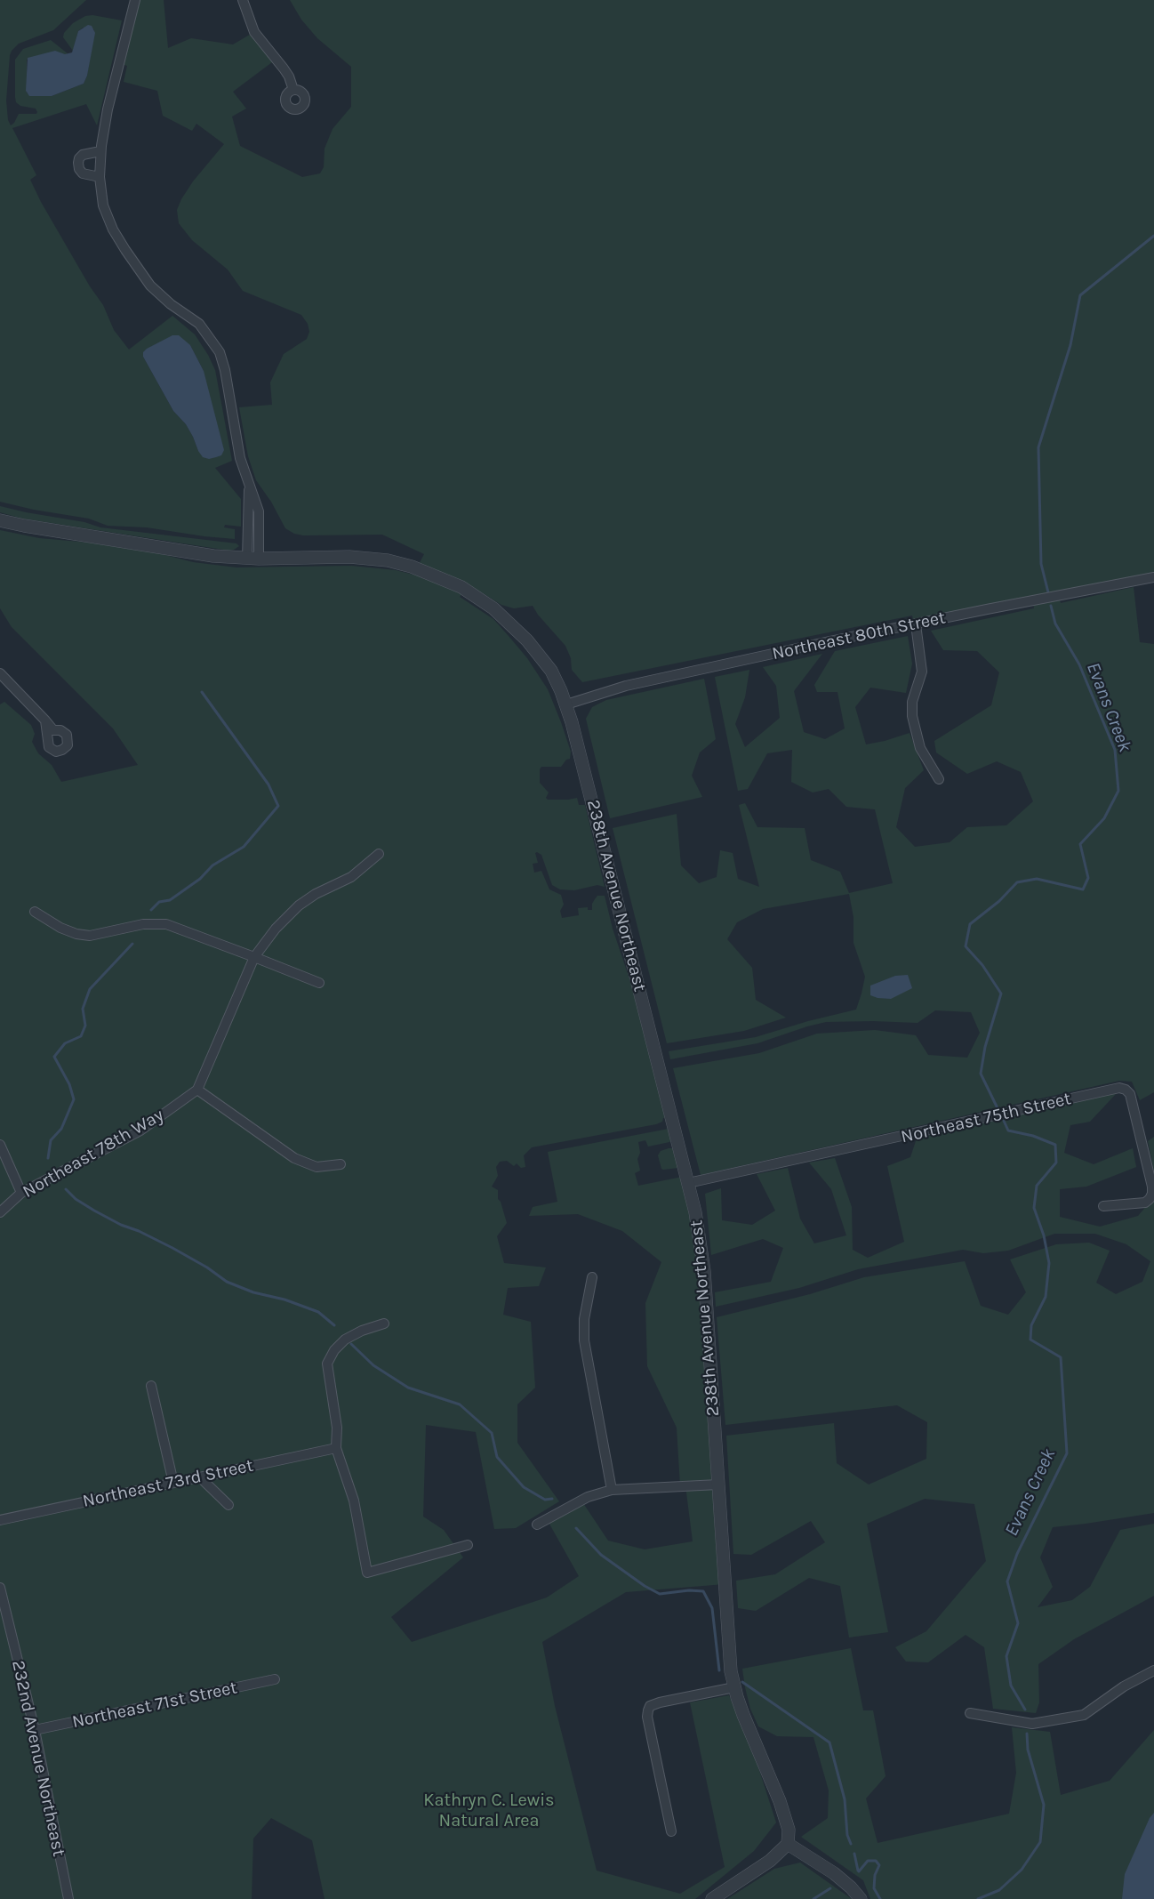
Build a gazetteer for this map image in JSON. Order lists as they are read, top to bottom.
{
  "streets": {
    "street": [
      "Northeast 80th Street",
      "238th Avenue Northeast",
      "Northeast 75th Street",
      "Northeast 78th Way",
      "Northeast 73rd Street",
      "Northeast 71st Street",
      "232nd Avenue Northeast"
    ]
  },
  "crossings": [
    ["Northeast 80th Street", "238th Avenue Northeast"],
    ["238th Avenue Northeast", "Northeast 75th Street"],
    ["Northeast 71st Street", "232nd Avenue Northeast"]
  ],
  "water": ["Evans Creek"],
  "parks": ["Kathryn C. Lewis Natural Area"]
}
